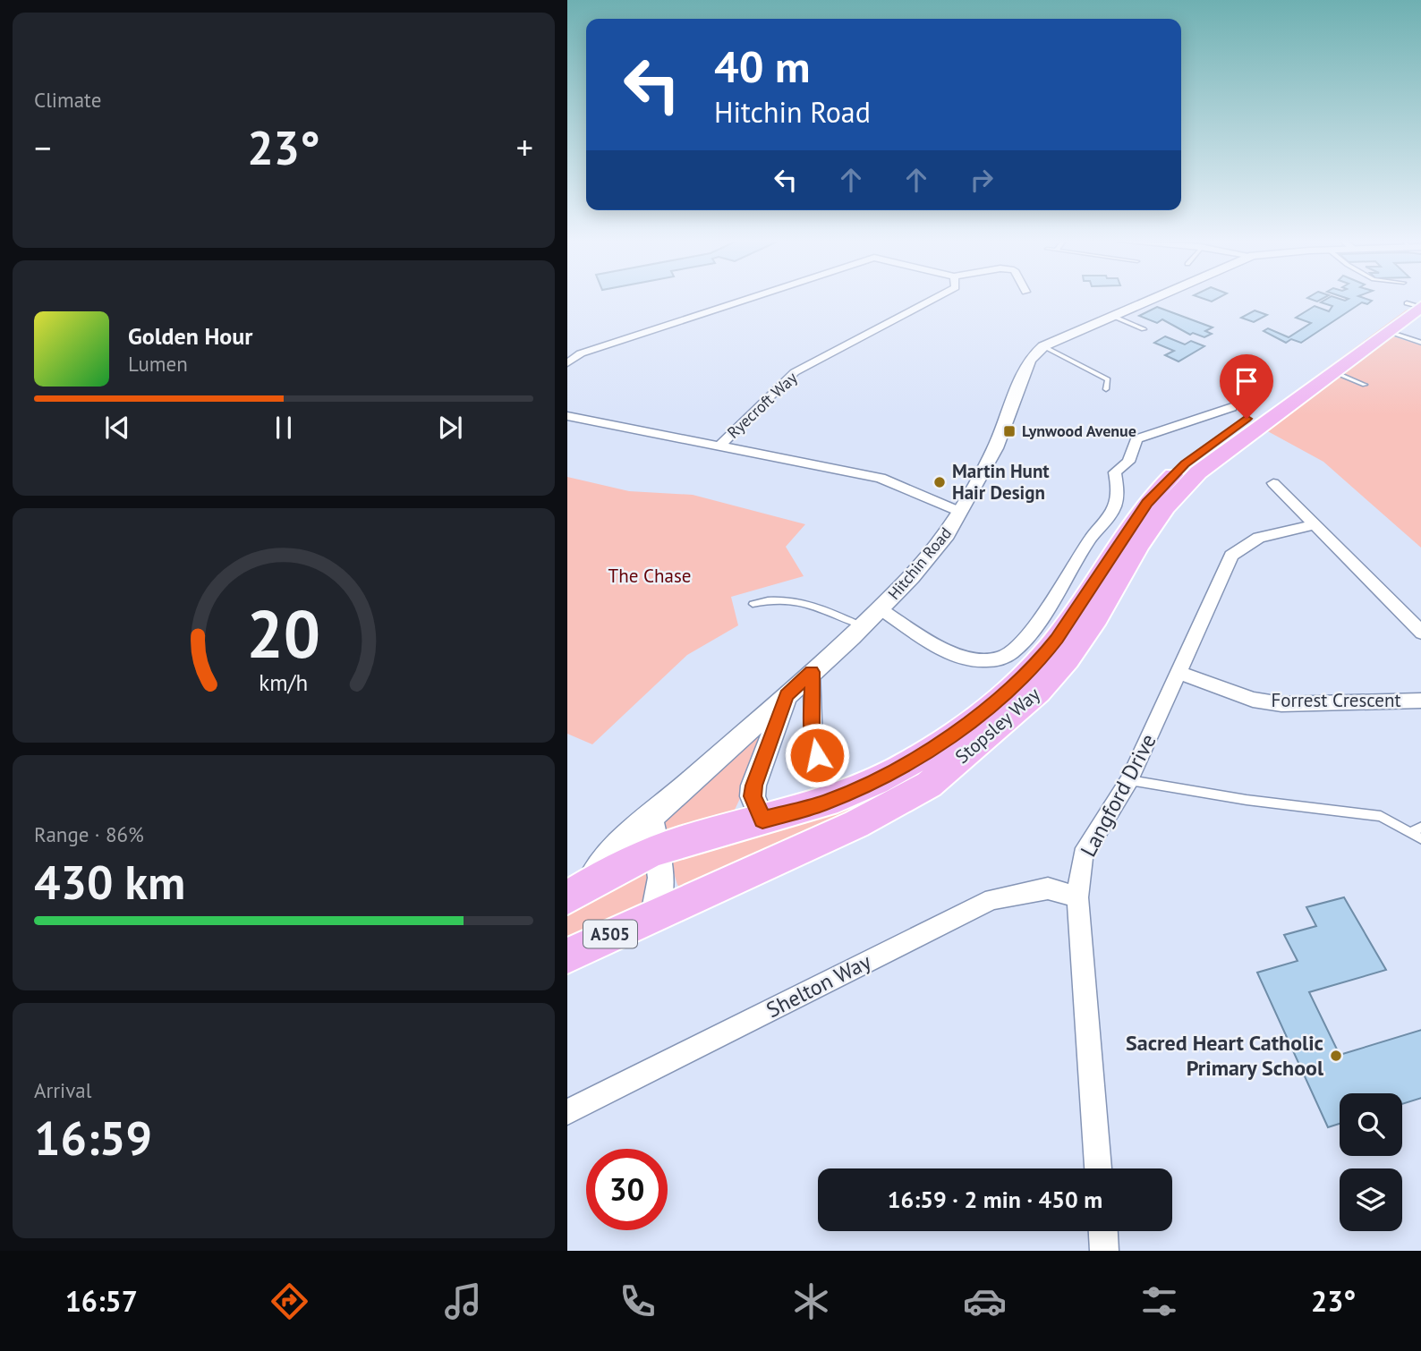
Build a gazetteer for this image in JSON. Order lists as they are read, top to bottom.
{
  "streets": {
    "main road": ["Stopsley Way", "A505"],
    "street": [
      "Ryecroft Way",
      "Hitchin Road",
      "Forrest Crescent",
      "Langford Drive",
      "Shelton Way"
    ]
  },
  "crossings": [
    ["Hitchin Road", "Stopsley Way"],
    ["Forrest Crescent", "Langford Drive"],
    ["Langford Drive", "Shelton Way"]
  ],
  "parks": ["The Chase"],
  "places": {
    "transit": ["Lynwood Avenue"],
    "other": ["Martin Hunt Hair Design", "Sacred Heart Catholic Primary School"]
  },
  "page": {
    "tile": [
      "Climate",
      ["Range · 86%", "430 km"],
      ["Arrival", "16:59"]
    ],
    "turn": ["40 m", "Hitchin Road"],
    "heat": ["−", "23°", "+"],
    "song": ["Golden Hour", "Lumen"],
    "limit": "30",
    "trip": "16:59 · 2 min · 450 m",
    "tabs": ["16:57", "23°"],
    "gauge": ["20", "km/h"]
  }
}
